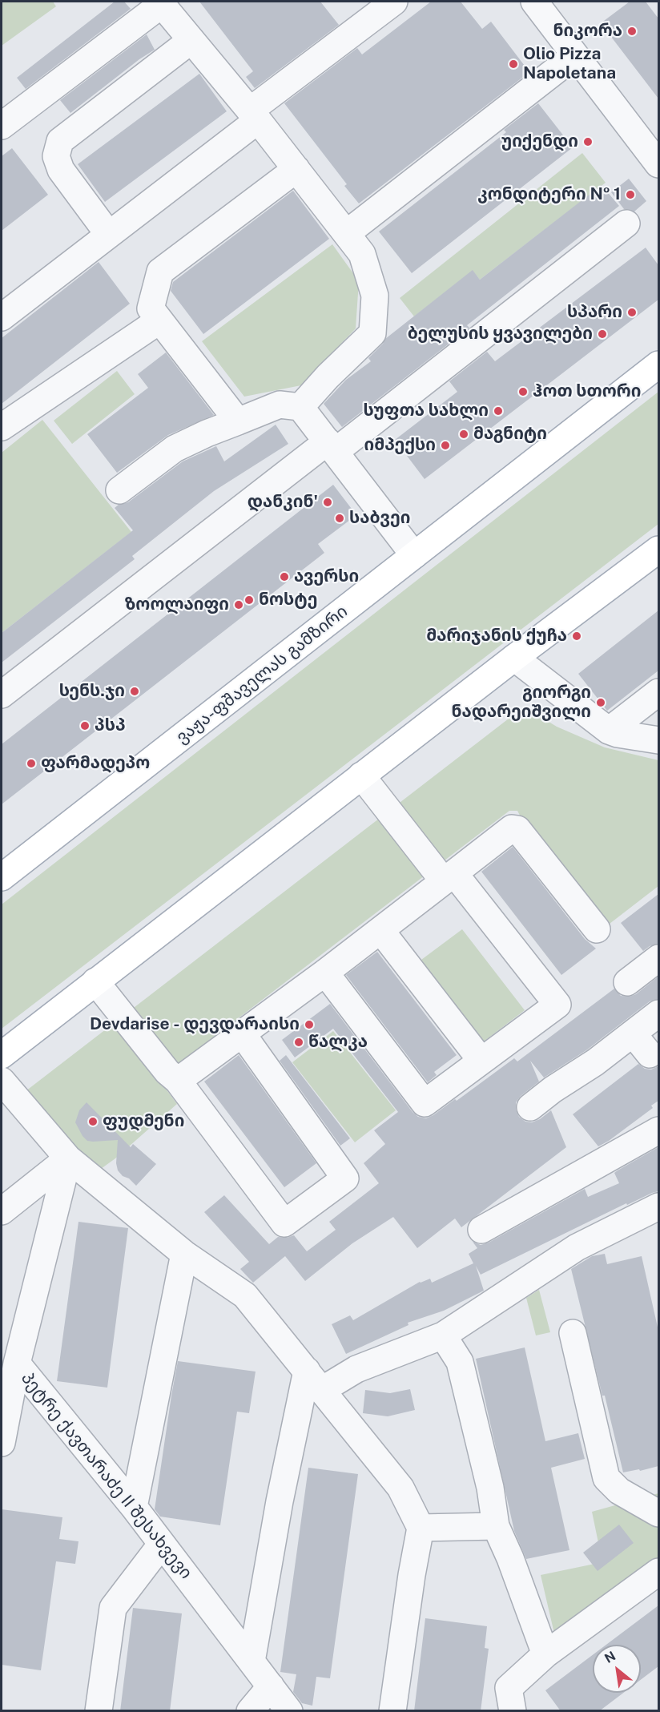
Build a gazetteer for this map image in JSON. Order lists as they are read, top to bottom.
{
  "streets": {
    "main road": ["ვაჟა-ფშაველას გამზირი"],
    "street": ["პეტრე ქავთარაძე II შესახვევი"]
  },
  "places": [
    "ნიკორა",
    "Olio Pizza Napoletana",
    "უიქენდი",
    "კონდიტერი № 1",
    "სპარი",
    "ბელუსის ყვავილები",
    "ჰოთ სთორი",
    "სუფთა სახლი",
    "მაგნიტი",
    "იმპექსი",
    "დანკინ'",
    "საბვეი",
    "ავერსი",
    "ნოსტე",
    "ზოოლაიფი",
    "მარიჯანის ქუჩა",
    "სენს.ჯი",
    "გიორგი ნადარეიშვილი",
    "პსპ",
    "ფარმადეპო",
    "Devdarise - დევდარაისი",
    "წალკა",
    "ფუდმენი"
  ],
  "north": "top left"
}
